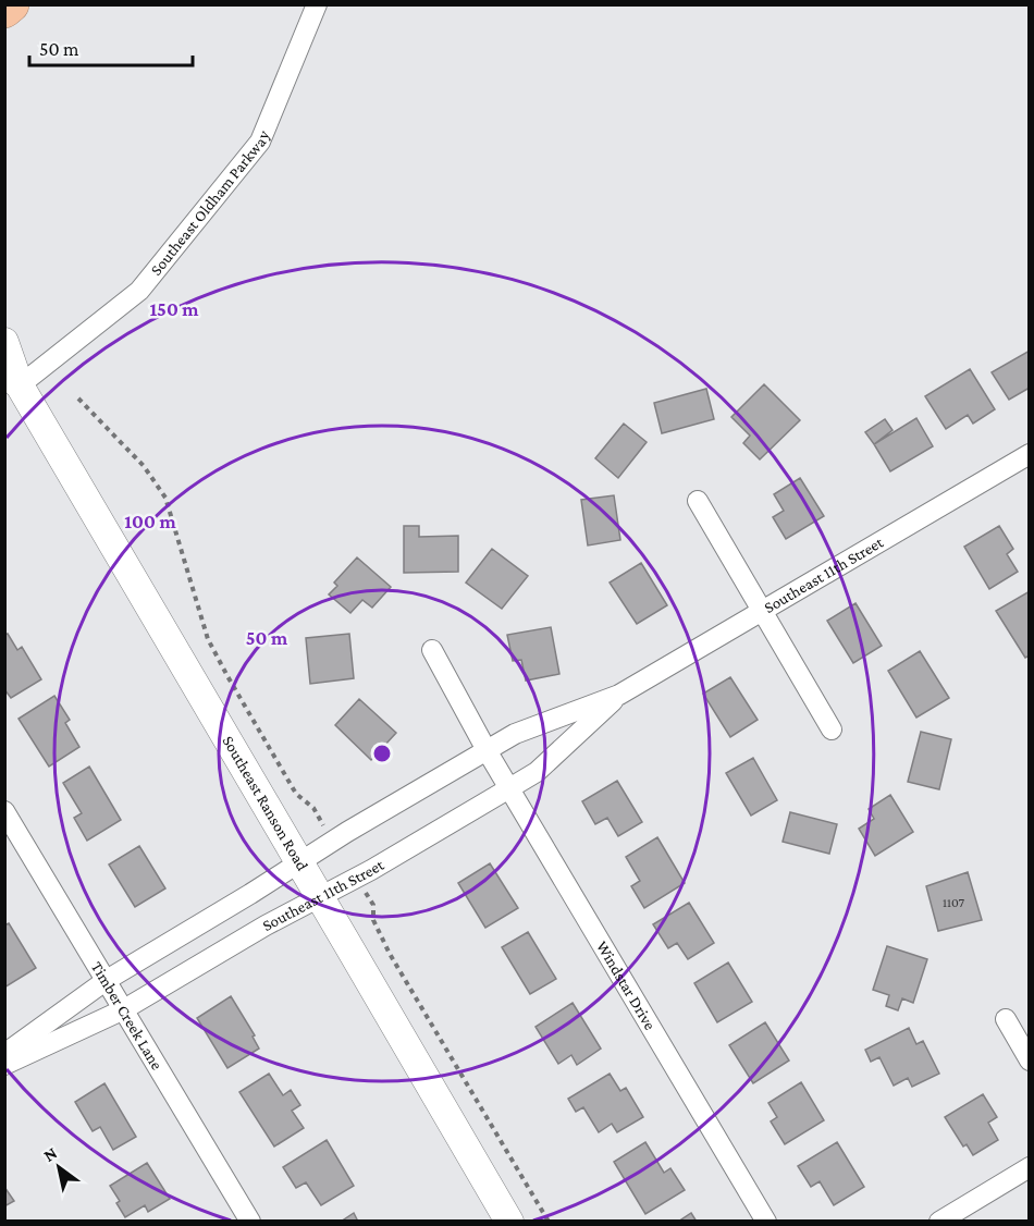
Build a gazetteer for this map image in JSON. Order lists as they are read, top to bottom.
{
  "streets": {
    "main road": ["Southeast Ranson Road"],
    "street": [
      "Southeast Oldham Parkway",
      "Southeast 11th Street",
      "Windstar Drive",
      "Timber Creek Lane"
    ]
  },
  "crossings": [
    ["Southeast Oldham Parkway", "Southeast Ranson Road"],
    ["Southeast 11th Street", "Southeast Ranson Road"],
    ["Southeast 11th Street", "Windstar Drive"],
    ["Southeast 11th Street", "Timber Creek Lane"]
  ],
  "house_numbers": ["1107"],
  "scale_bar": "50 m",
  "north": "top left",
  "rings": ["150 m", "100 m", "50 m"]
}
